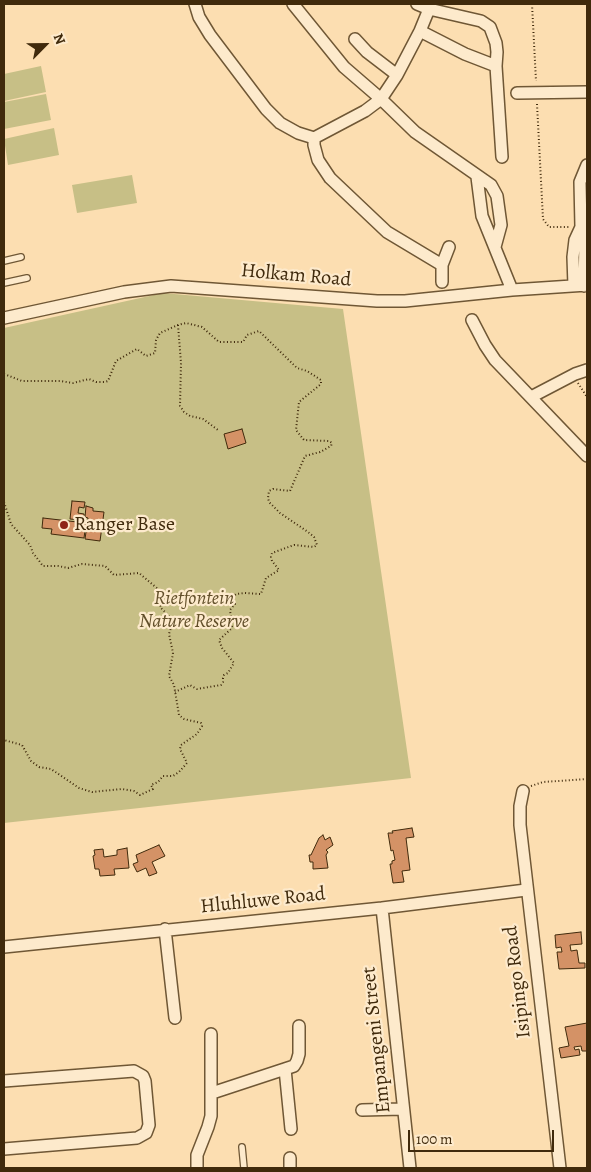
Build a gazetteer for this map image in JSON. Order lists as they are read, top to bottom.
{
  "streets": {
    "street": [
      "Holkam Road",
      "Hluhluwe Road",
      "Isipingo Road",
      "Empangeni Street"
    ]
  },
  "crossings": [
    ["Hluhluwe Road", "Isipingo Road"],
    ["Hluhluwe Road", "Empangeni Street"]
  ],
  "parks": ["Rietfontein Nature Reserve"],
  "places": ["Ranger Base"],
  "scale_bar": "100 m",
  "north": "top right"
}
